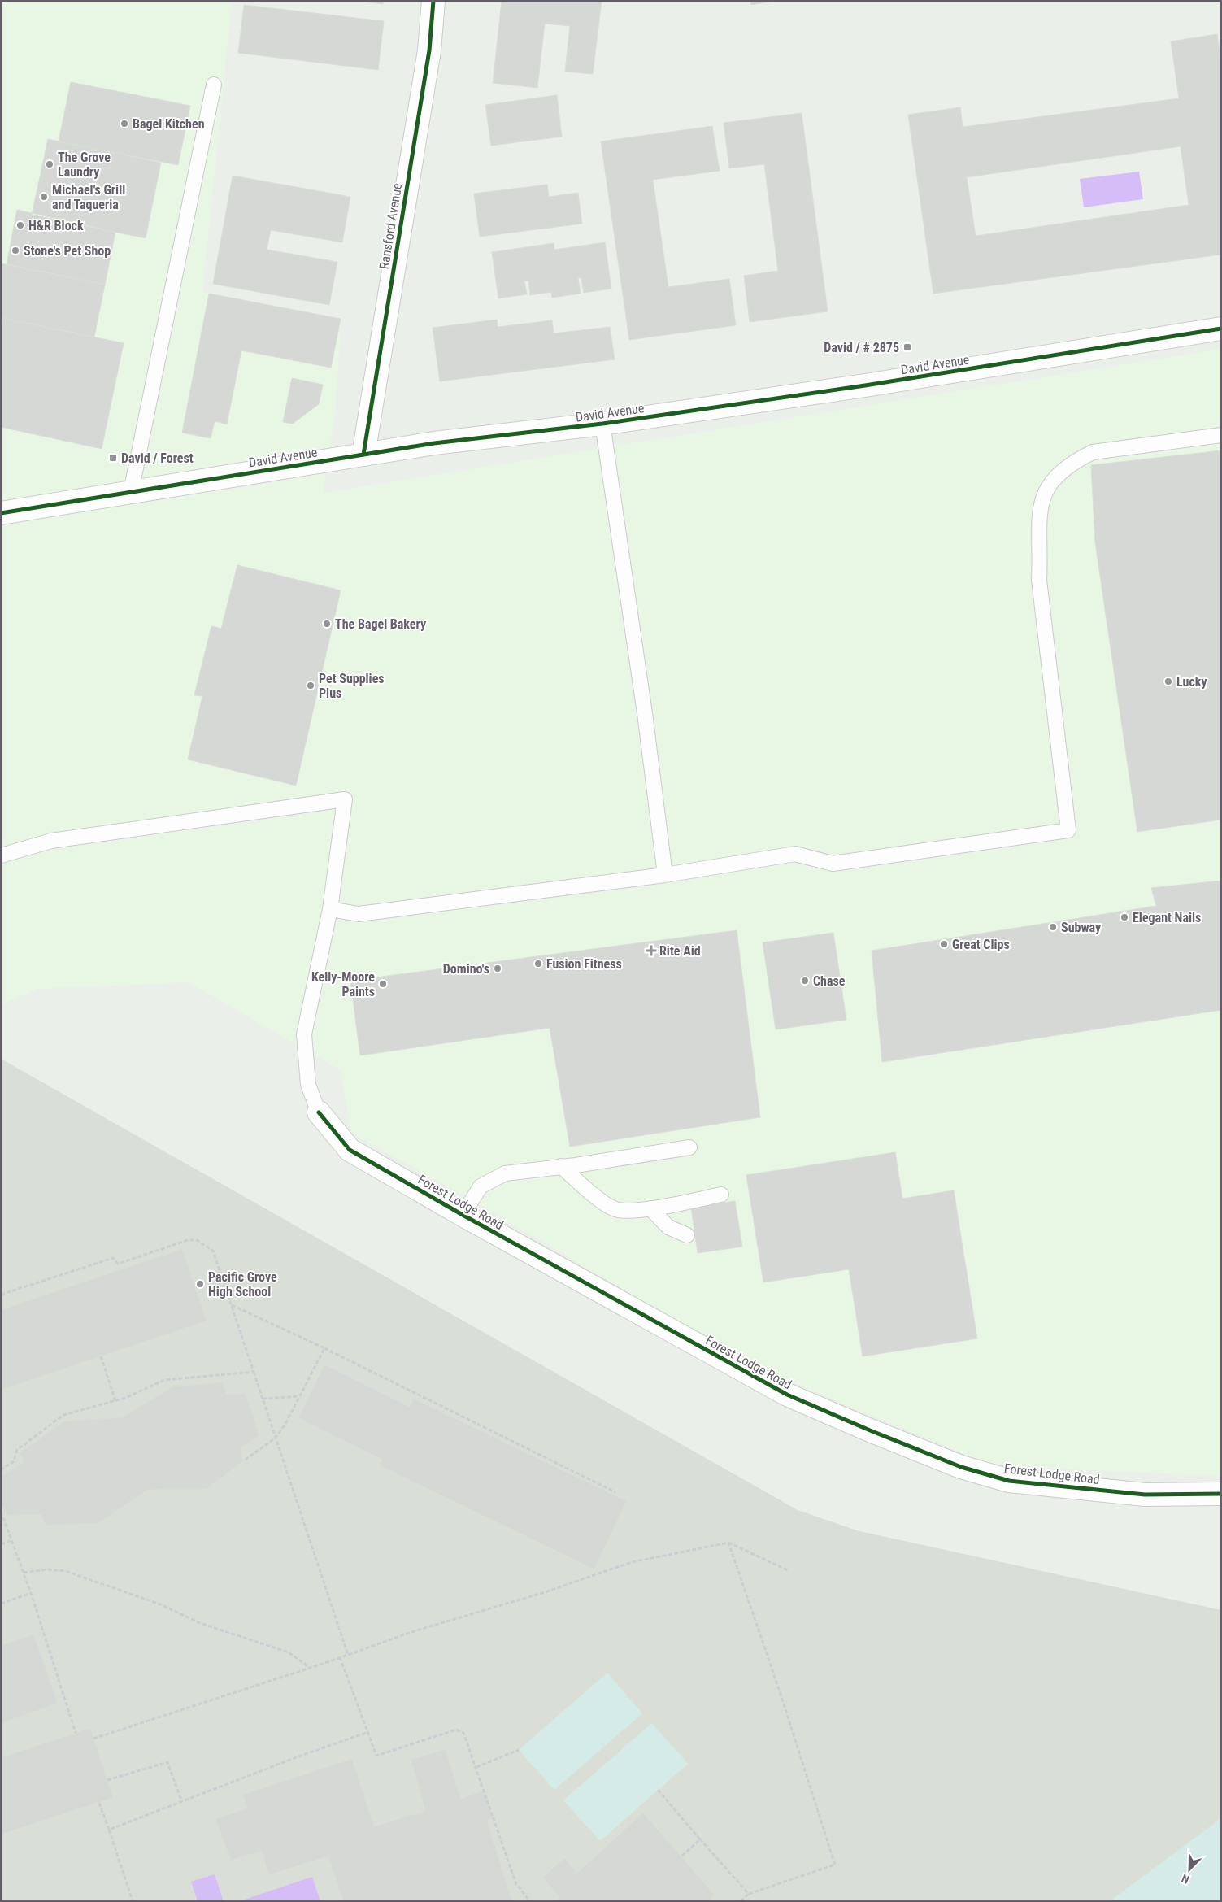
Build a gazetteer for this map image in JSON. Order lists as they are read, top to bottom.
{
  "streets": {
    "street": ["Ransford Avenue", "David Avenue", "Forest Lodge Road"]
  },
  "crossings": [
    ["Ransford Avenue", "David Avenue"]
  ],
  "places": {
    "other": [
      "Bagel Kitchen",
      "The Grove Laundry",
      "Michael's Grill and Taqueria",
      "H&R Block",
      "Stone's Pet Shop",
      "The Bagel Bakery",
      "Lucky",
      "Pet Supplies Plus",
      "Elegant Nails",
      "Subway",
      "Great Clips",
      "Fusion Fitness",
      "Domino's",
      "Chase",
      "Kelly-Moore Paints",
      "Pacific Grove High School"
    ],
    "transit": ["David / # 2875", "David / Forest"],
    "health": ["Rite Aid"]
  },
  "north": "bottom left"
}
